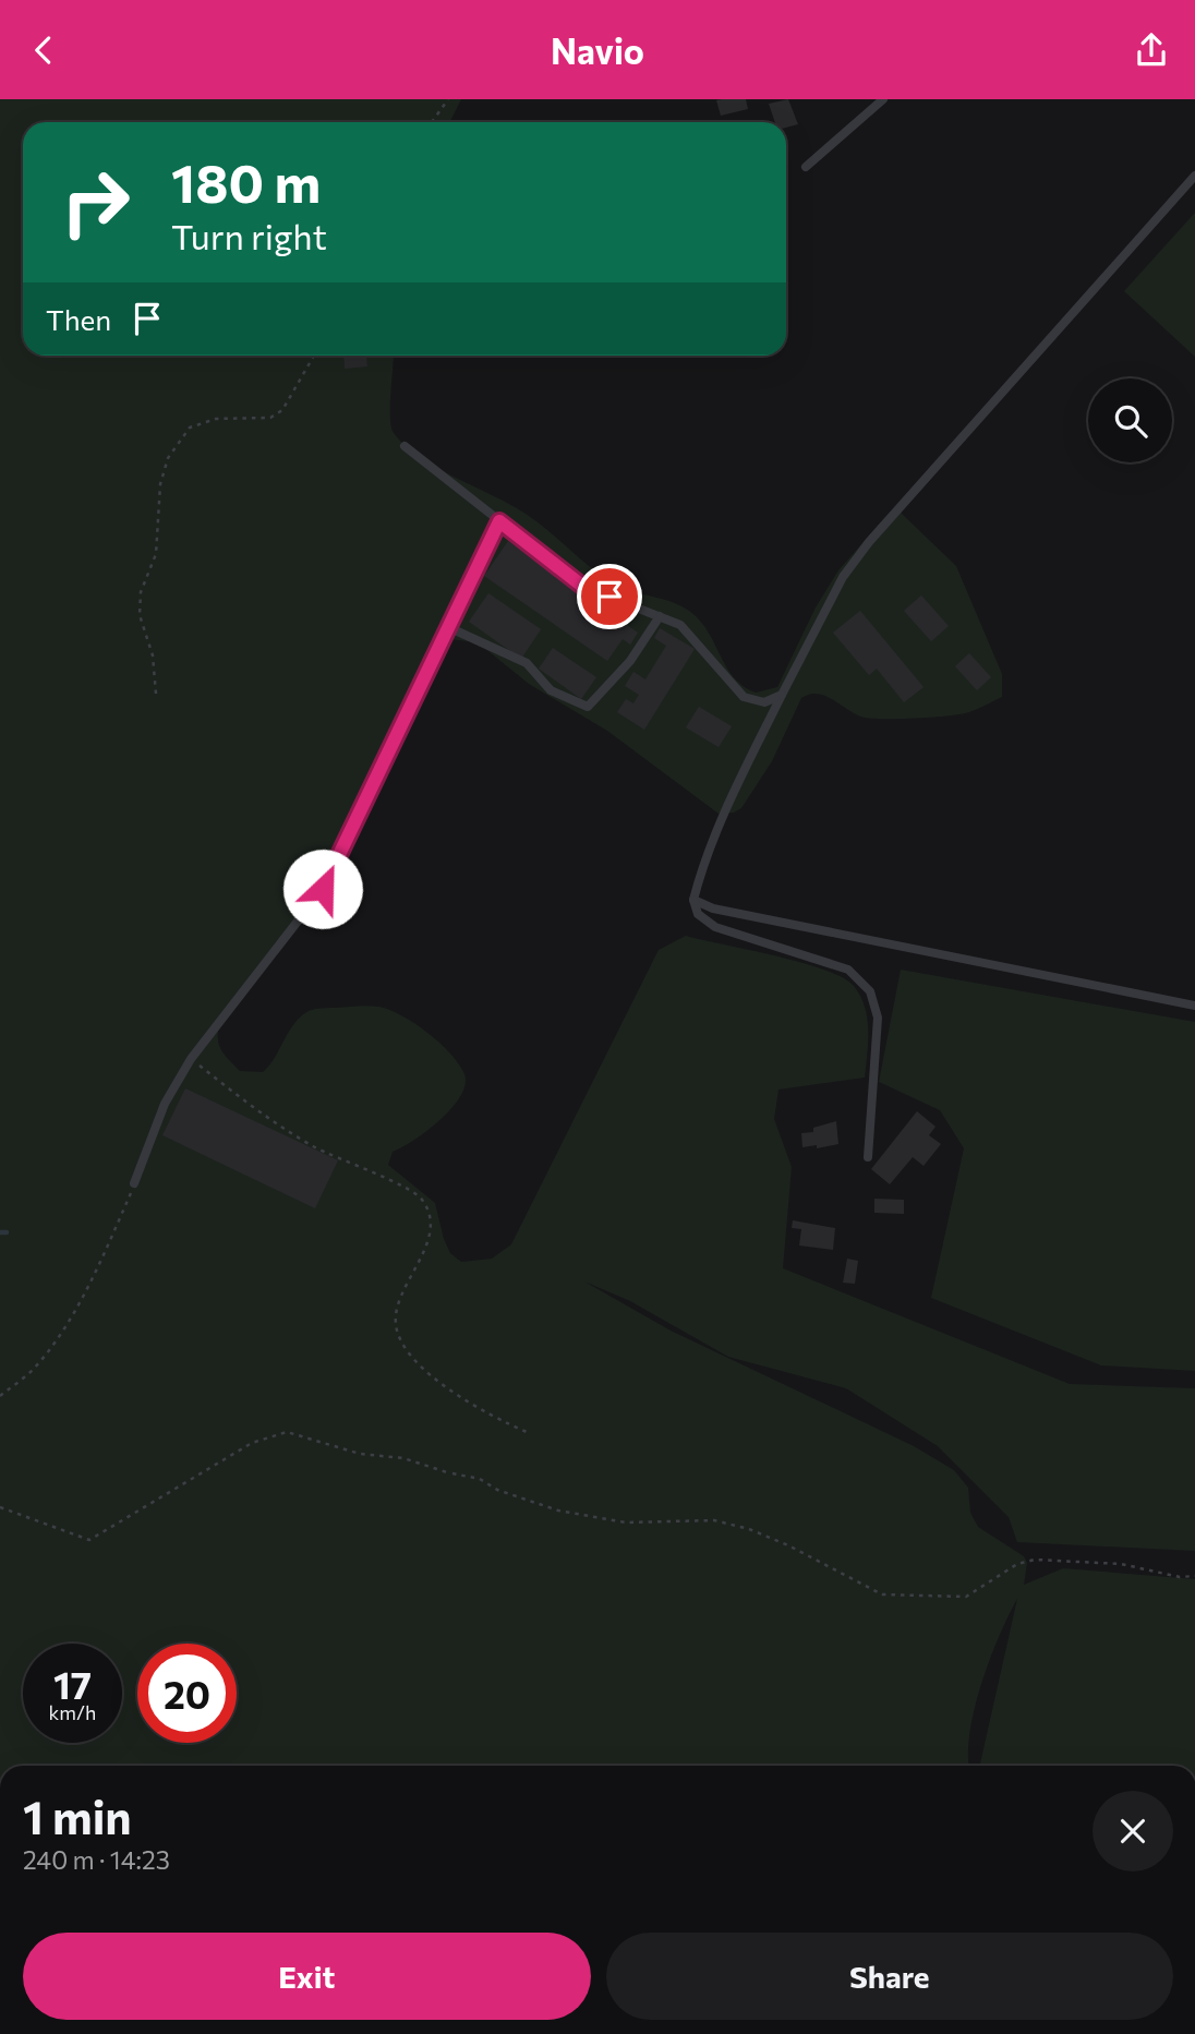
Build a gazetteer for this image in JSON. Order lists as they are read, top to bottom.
{
  "page": {
    "header": "Navio",
    "turn": ["180 m", "Turn right"],
    "then": "Then",
    "speed": "17 km/h",
    "limit": "20",
    "heading": ["1 min", "240 m · 14:23"],
    "buttons": ["Exit", "Share"]
  }
}
